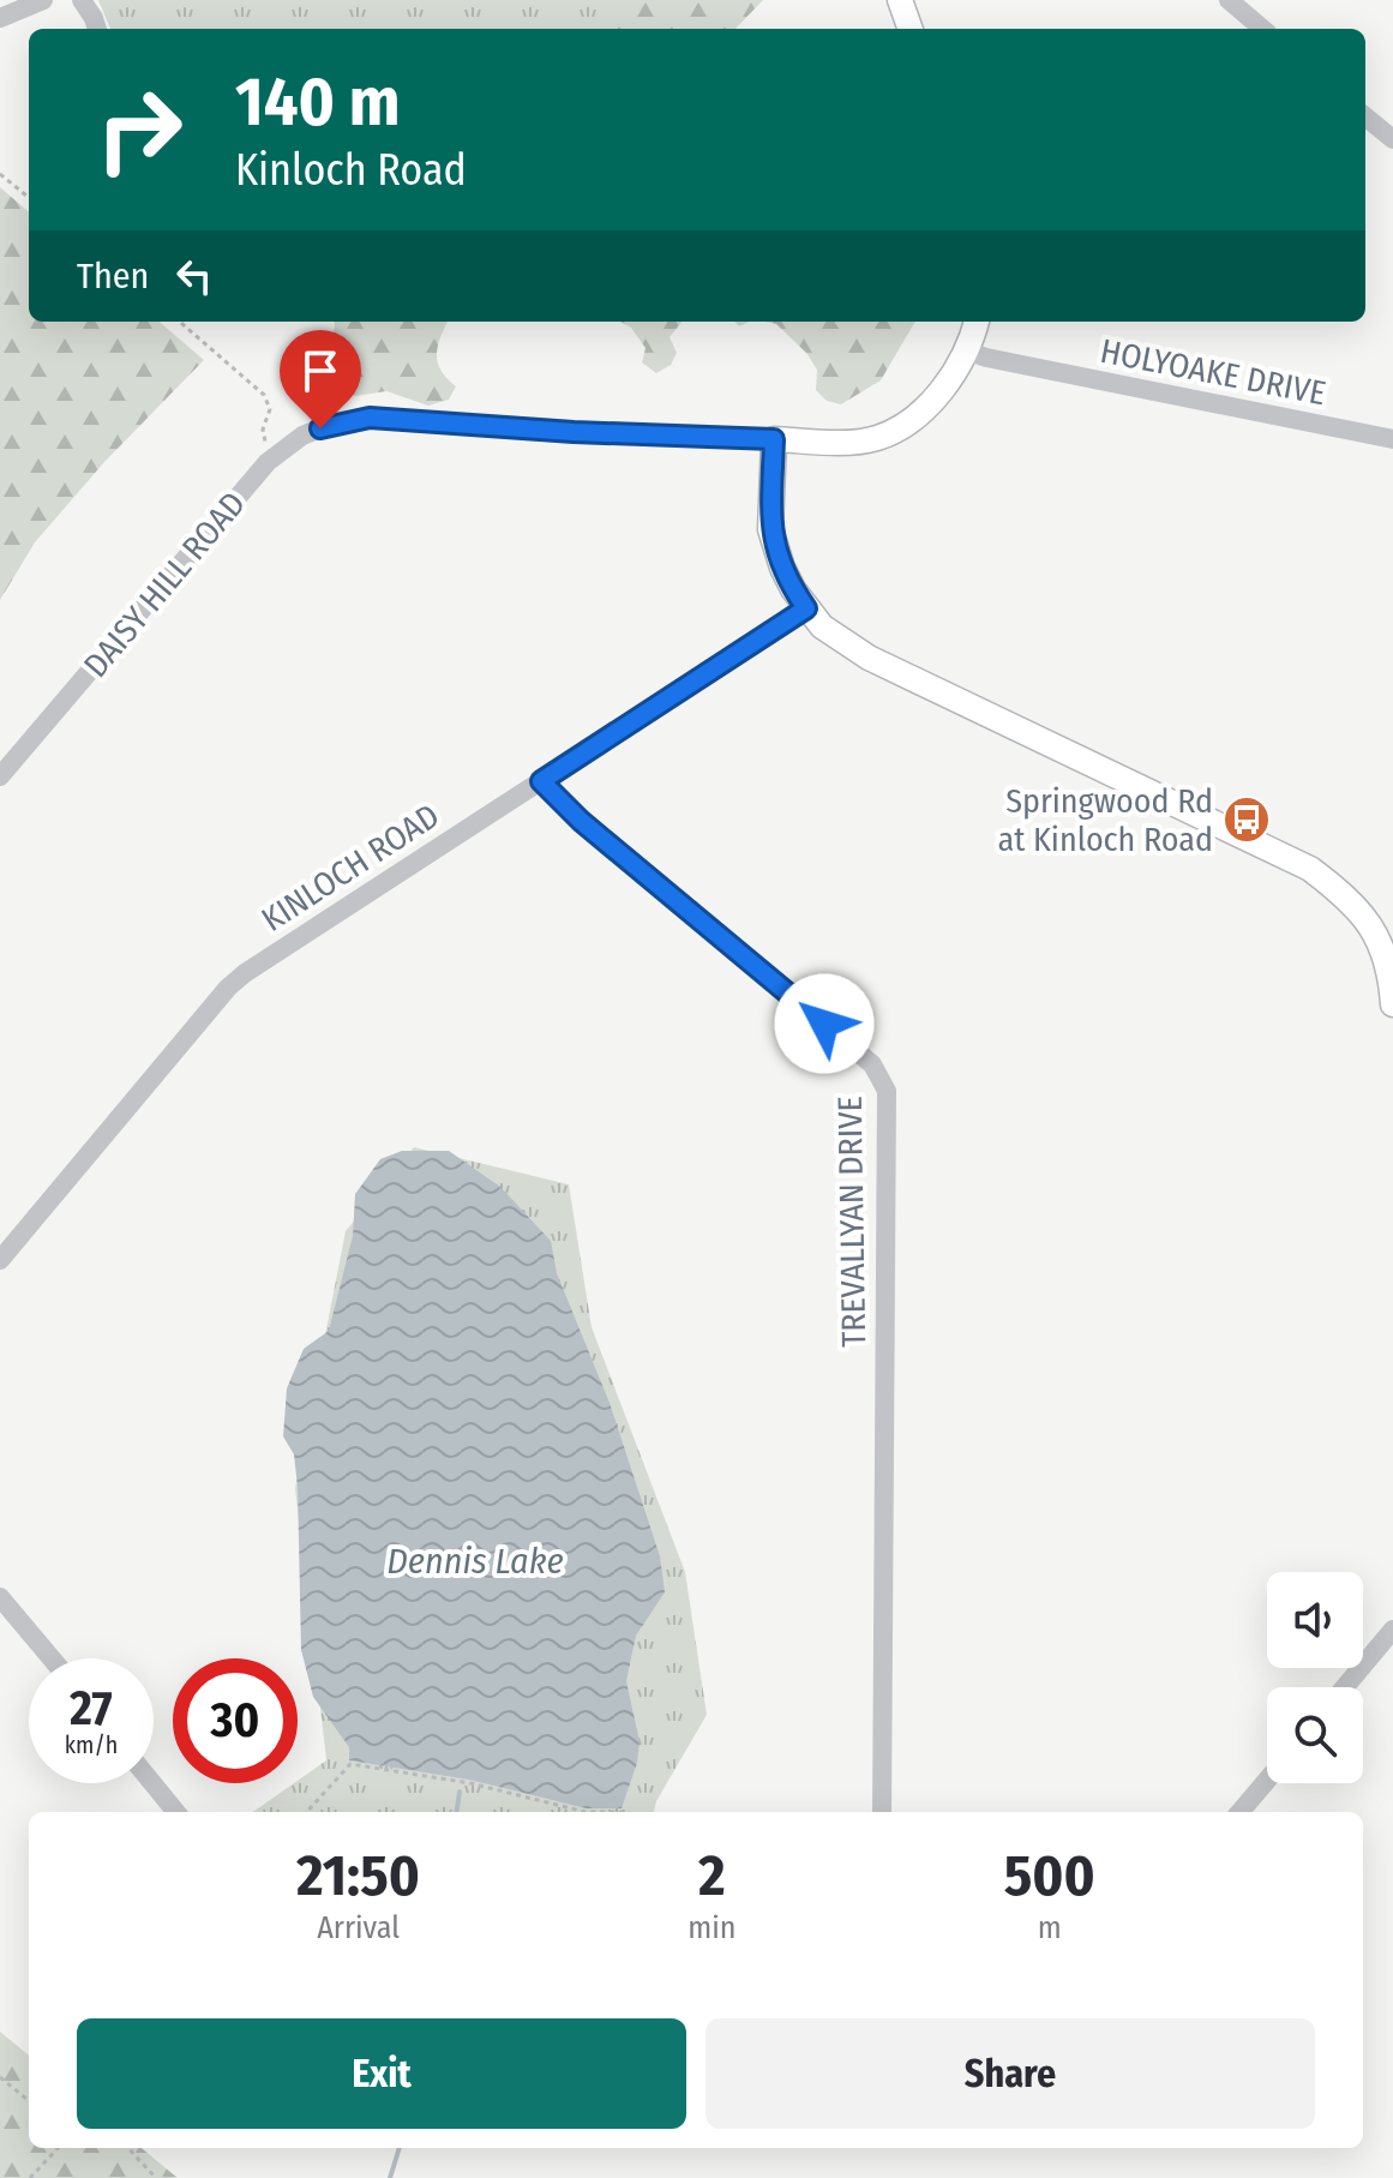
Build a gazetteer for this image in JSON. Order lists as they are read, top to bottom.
{
  "streets": {
    "main road": ["DAISY HILL ROAD"],
    "street": ["HOLYOAKE DRIVE", "KINLOCH ROAD", "TREVALLYAN DRIVE"]
  },
  "crossings": [
    ["HOLYOAKE DRIVE", "DAISY HILL ROAD"],
    ["KINLOCH ROAD", "TREVALLYAN DRIVE"]
  ],
  "water": ["Dennis Lake"],
  "places": {
    "bus stop": ["Springwood Rd at Kinloch Road"]
  },
  "page": {
    "turn": ["140 m", "Kinloch Road"],
    "then": "Then",
    "speed": "27 km/h",
    "limit": "30",
    "eta": [
      "21:50",
      "Arrival",
      "2",
      "min",
      "500",
      "m"
    ],
    "buttons": ["Exit", "Share"]
  }
}
